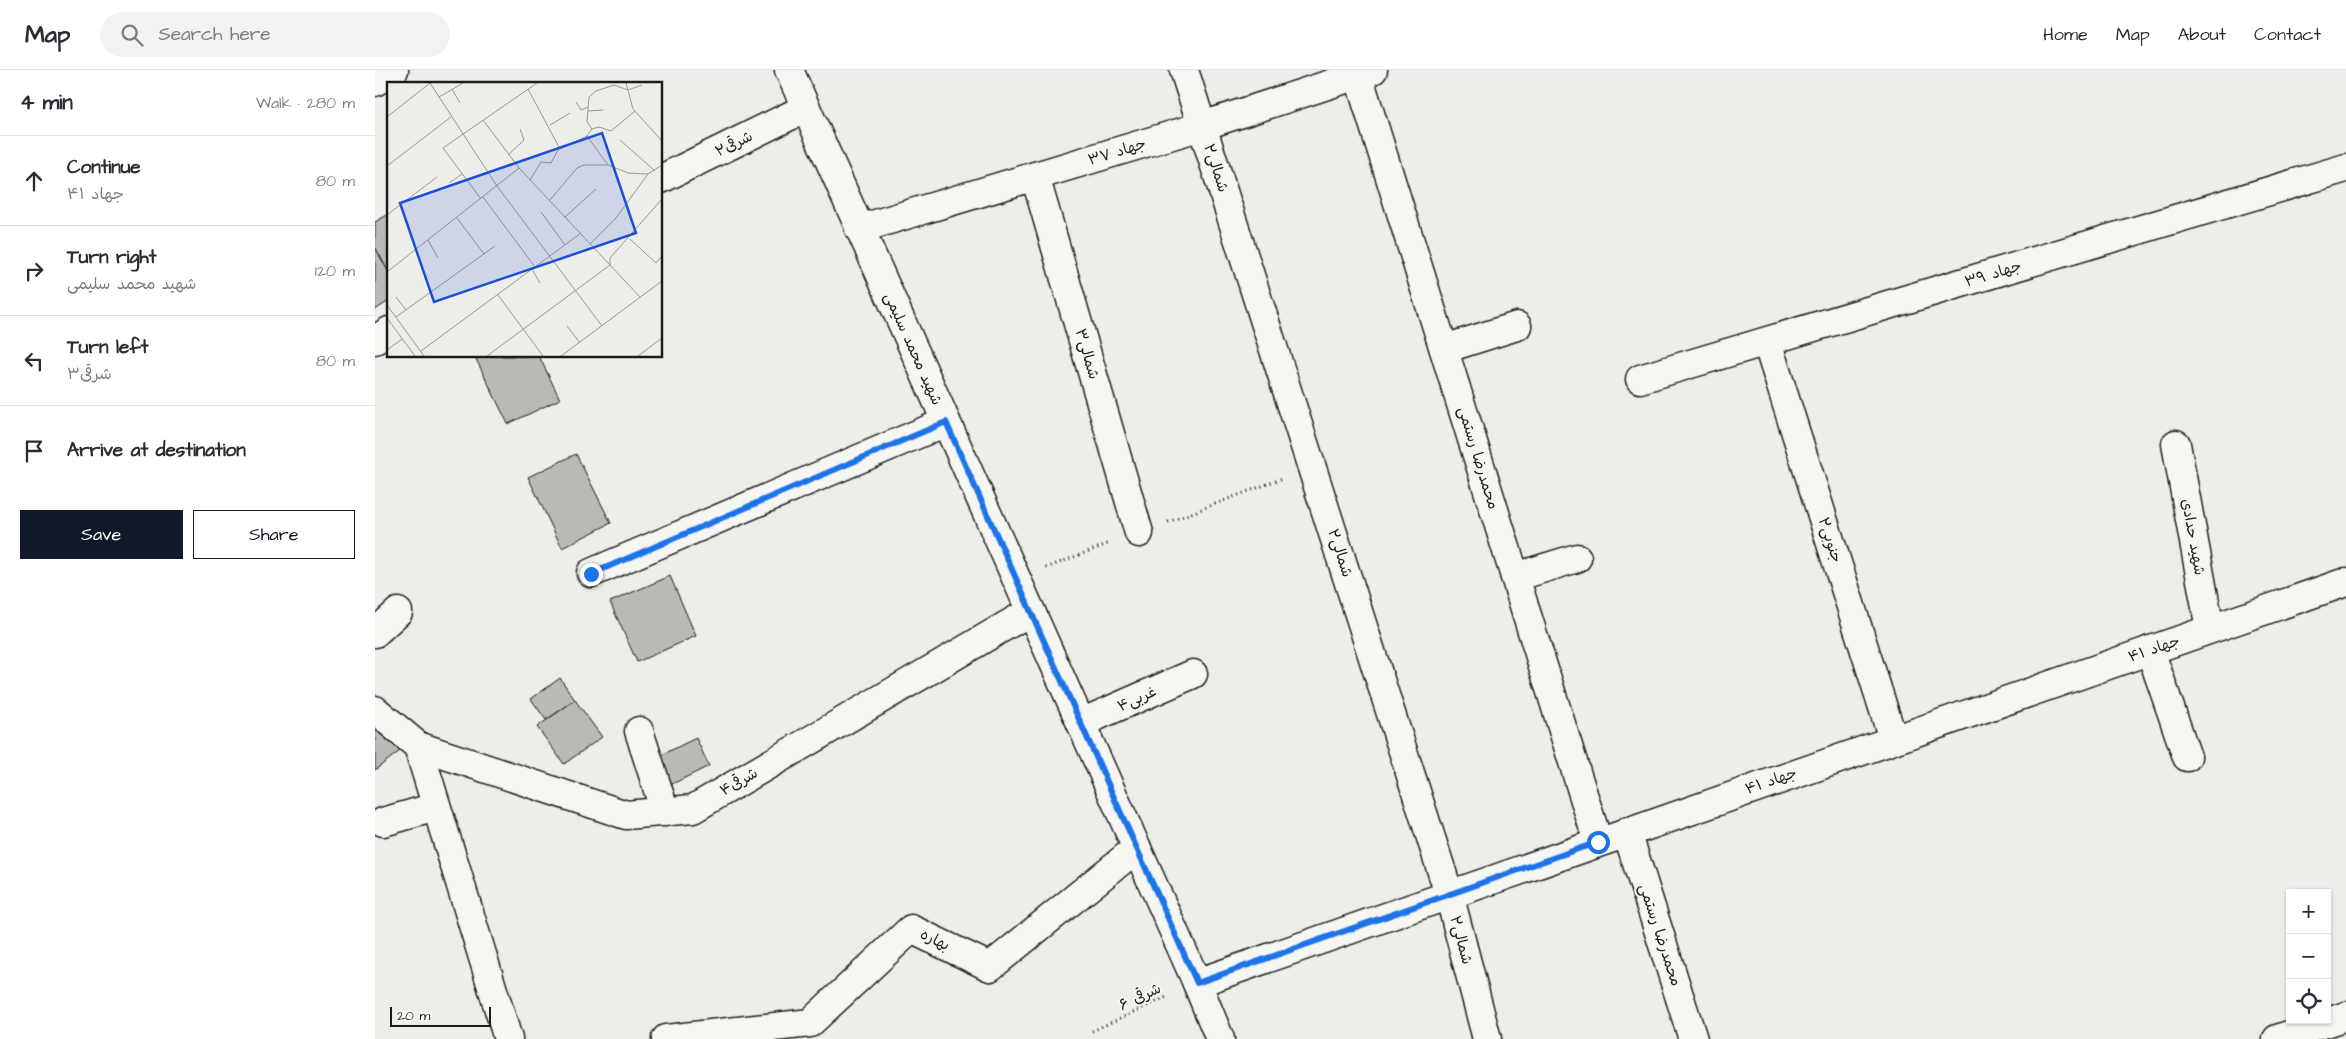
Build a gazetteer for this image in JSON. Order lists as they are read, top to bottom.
{
  "streets": {
    "street": [
      "شرقی۲",
      "جهاد ۳۷",
      "شمالی۲",
      "جهاد ۳۹",
      "شهید محمد سلیمی",
      "شمالی۳",
      "محمدرضا رستمی",
      "شهید حدادی",
      "جنوبی۲",
      "جهاد ۴۱",
      "غربی۴",
      "شرقی۴",
      "بهاره"
    ],
    "path": ["شرقی ۶"]
  },
  "crossings": [
    ["شرقی۲", "شهید محمد سلیمی"],
    ["جهاد ۳۷", "شمالی۲"],
    ["جهاد ۳۷", "شهید محمد سلیمی"],
    ["جهاد ۳۷", "شمالی۳"],
    ["جهاد ۳۷", "محمدرضا رستمی"],
    ["شمالی۲", "جهاد ۴۱"],
    ["جهاد ۳۹", "جنوبی۲"],
    ["شهید محمد سلیمی", "جهاد ۴۱"],
    ["شهید محمد سلیمی", "غربی۴"],
    ["شهید محمد سلیمی", "شرقی۴"],
    ["شهید محمد سلیمی", "بهاره"],
    ["شهید محمد سلیمی", "شرقی ۶"],
    ["محمدرضا رستمی", "جهاد ۴۱"],
    ["شهید حدادی", "جهاد ۴۱"],
    ["جنوبی۲", "جهاد ۴۱"],
    ["جهاد ۴۱", "شرقی ۶"]
  ],
  "scale_bar": "20 m",
  "page": {
    "header": "Map",
    "search": "Search here",
    "nav": [
      "Home",
      "Map",
      "About",
      "Contact"
    ],
    "heading": ["4 min", "Walk · 280 m"],
    "list": [
      ["Continue", "جهاد ۴۱", "80 m"],
      ["Turn right", "شهید محمد سلیمی", "120 m"],
      ["Turn left", "شرقی۳", "80 m"],
      "Arrive at destination"
    ],
    "buttons": ["Save", "Share"],
    "map_buttons": ["+", "−"],
    "scale": "20 m"
  }
}
